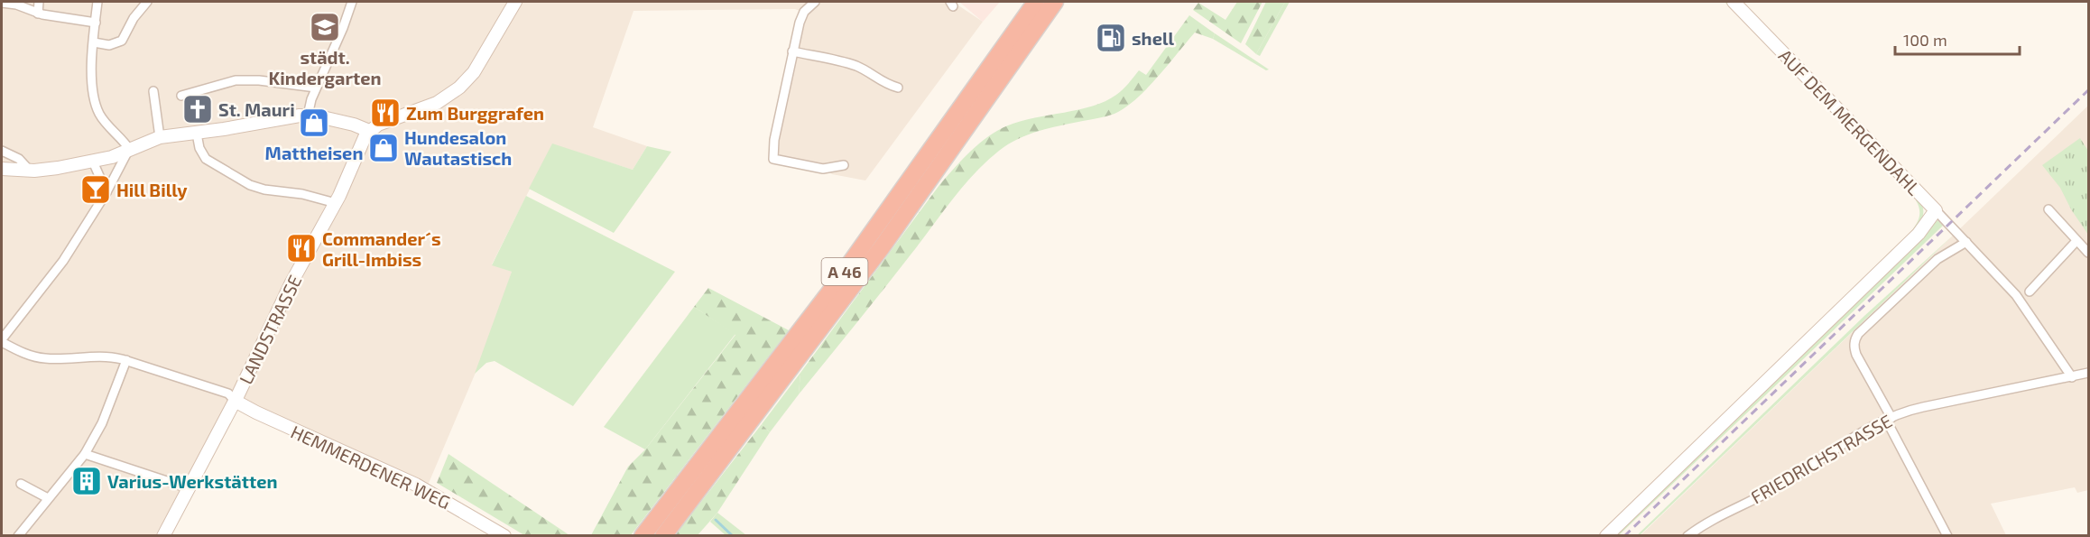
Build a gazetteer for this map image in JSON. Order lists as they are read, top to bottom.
{
  "streets": {
    "highway": ["A 46"],
    "street": [
      "AUF DEM MERGENDAHL",
      "LANDSTRASSE",
      "FRIEDRICHSTRASSE",
      "HEMMERDENER WEG"
    ]
  },
  "crossings": [
    ["AUF DEM MERGENDAHL", "FRIEDRICHSTRASSE"],
    ["LANDSTRASSE", "HEMMERDENER WEG"]
  ],
  "places": {
    "school or university": ["städt. Kindergarten"],
    "fuel station": ["shell"],
    "church": ["St. Mauri"],
    "restaurant": ["Zum Burggrafen", "Commander´s Grill-Imbiss"],
    "shop": ["Mattheisen", "Hundesalon Wautastisch"],
    "bar": ["Hill Billy"],
    "building": ["Varius-Werkstätten"]
  },
  "scale_bar": "100 m"
}
